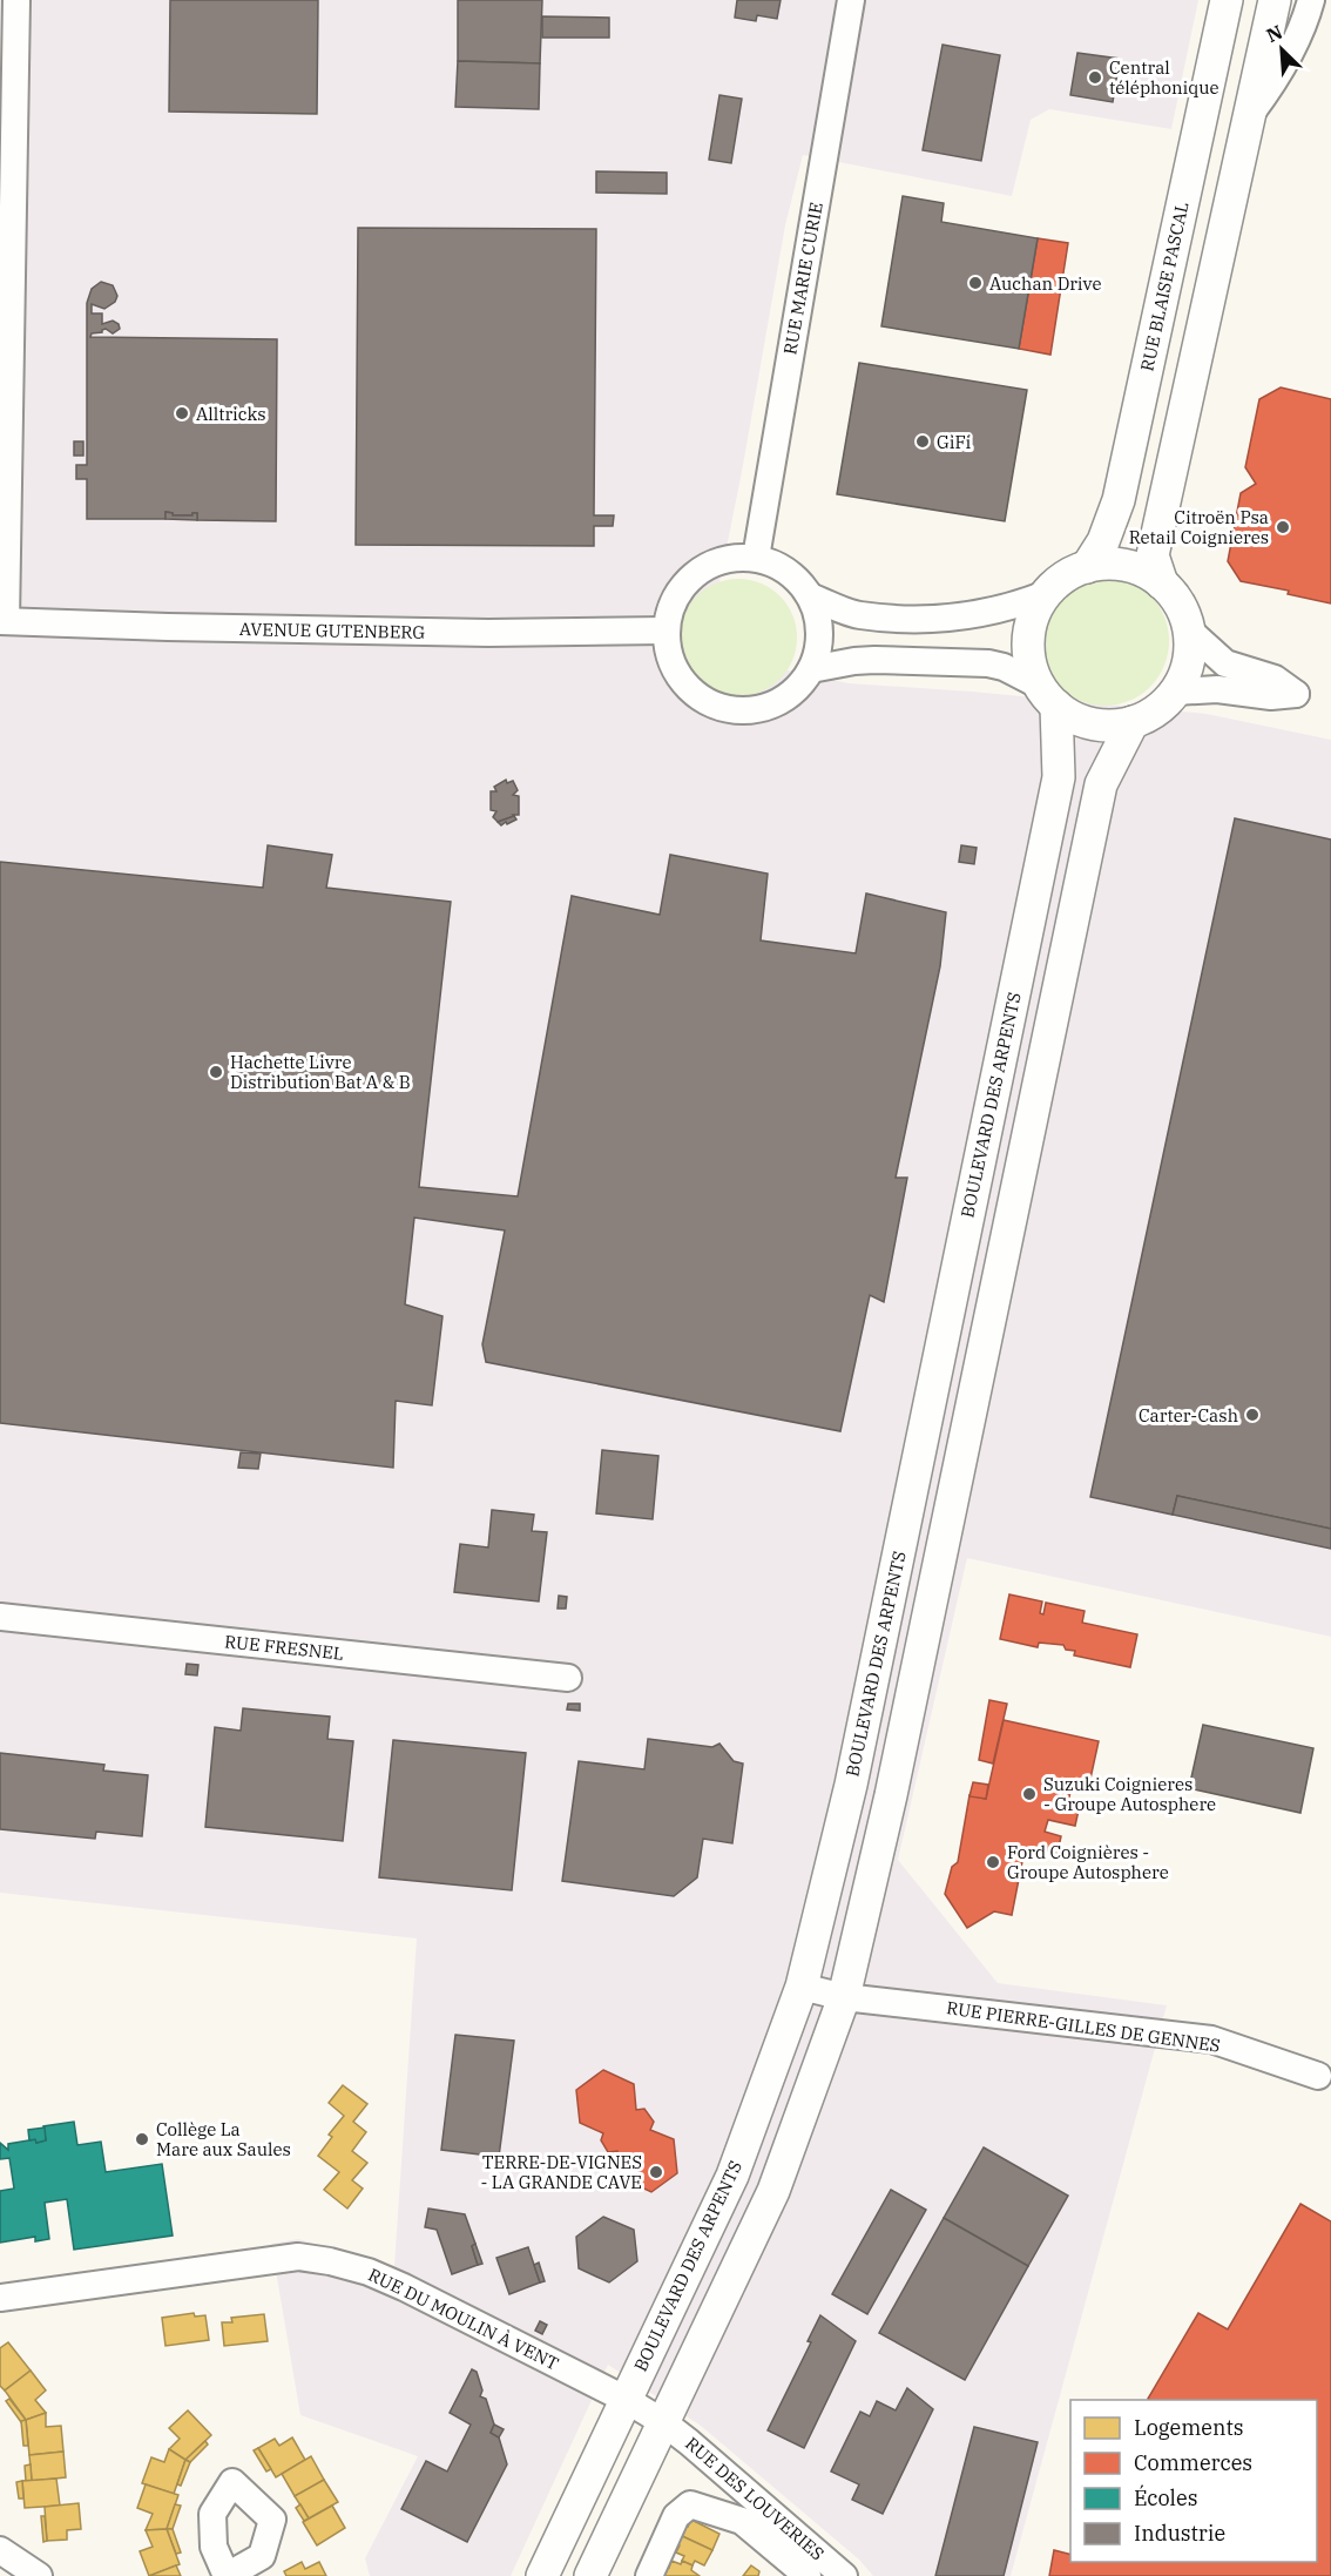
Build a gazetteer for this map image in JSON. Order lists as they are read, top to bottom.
{
  "streets": {
    "street": [
      "RUE MARIE CURIE",
      "RUE BLAISE PASCAL",
      "AVENUE GUTENBERG",
      "BOULEVARD DES ARPENTS",
      "RUE FRESNEL",
      "RUE PIERRE-GILLES DE GENNES",
      "RUE DU MOULIN À VENT",
      "RUE DES LOUVERIES"
    ]
  },
  "crossings": [
    ["RUE MARIE CURIE", "AVENUE GUTENBERG"],
    ["RUE BLAISE PASCAL", "BOULEVARD DES ARPENTS"],
    ["BOULEVARD DES ARPENTS", "RUE PIERRE-GILLES DE GENNES"],
    ["BOULEVARD DES ARPENTS", "RUE DU MOULIN À VENT"],
    ["RUE DU MOULIN À VENT", "RUE DES LOUVERIES"]
  ],
  "places": [
    "Central téléphonique",
    "Auchan Drive",
    "Alltricks",
    "GiFi",
    "Citroën Psa Retail Coignieres",
    "Hachette Livre Distribution Bat A & B",
    "Carter-Cash",
    "Suzuki Coignieres - Groupe Autosphere",
    "Ford Coignières - Groupe Autosphere",
    "Collège La Mare aux Saules",
    "TERRE-DE-VIGNES - LA GRANDE CAVE"
  ],
  "legend": [
    "Logements",
    "Commerces",
    "Écoles",
    "Industrie"
  ],
  "north": "top left"
}
